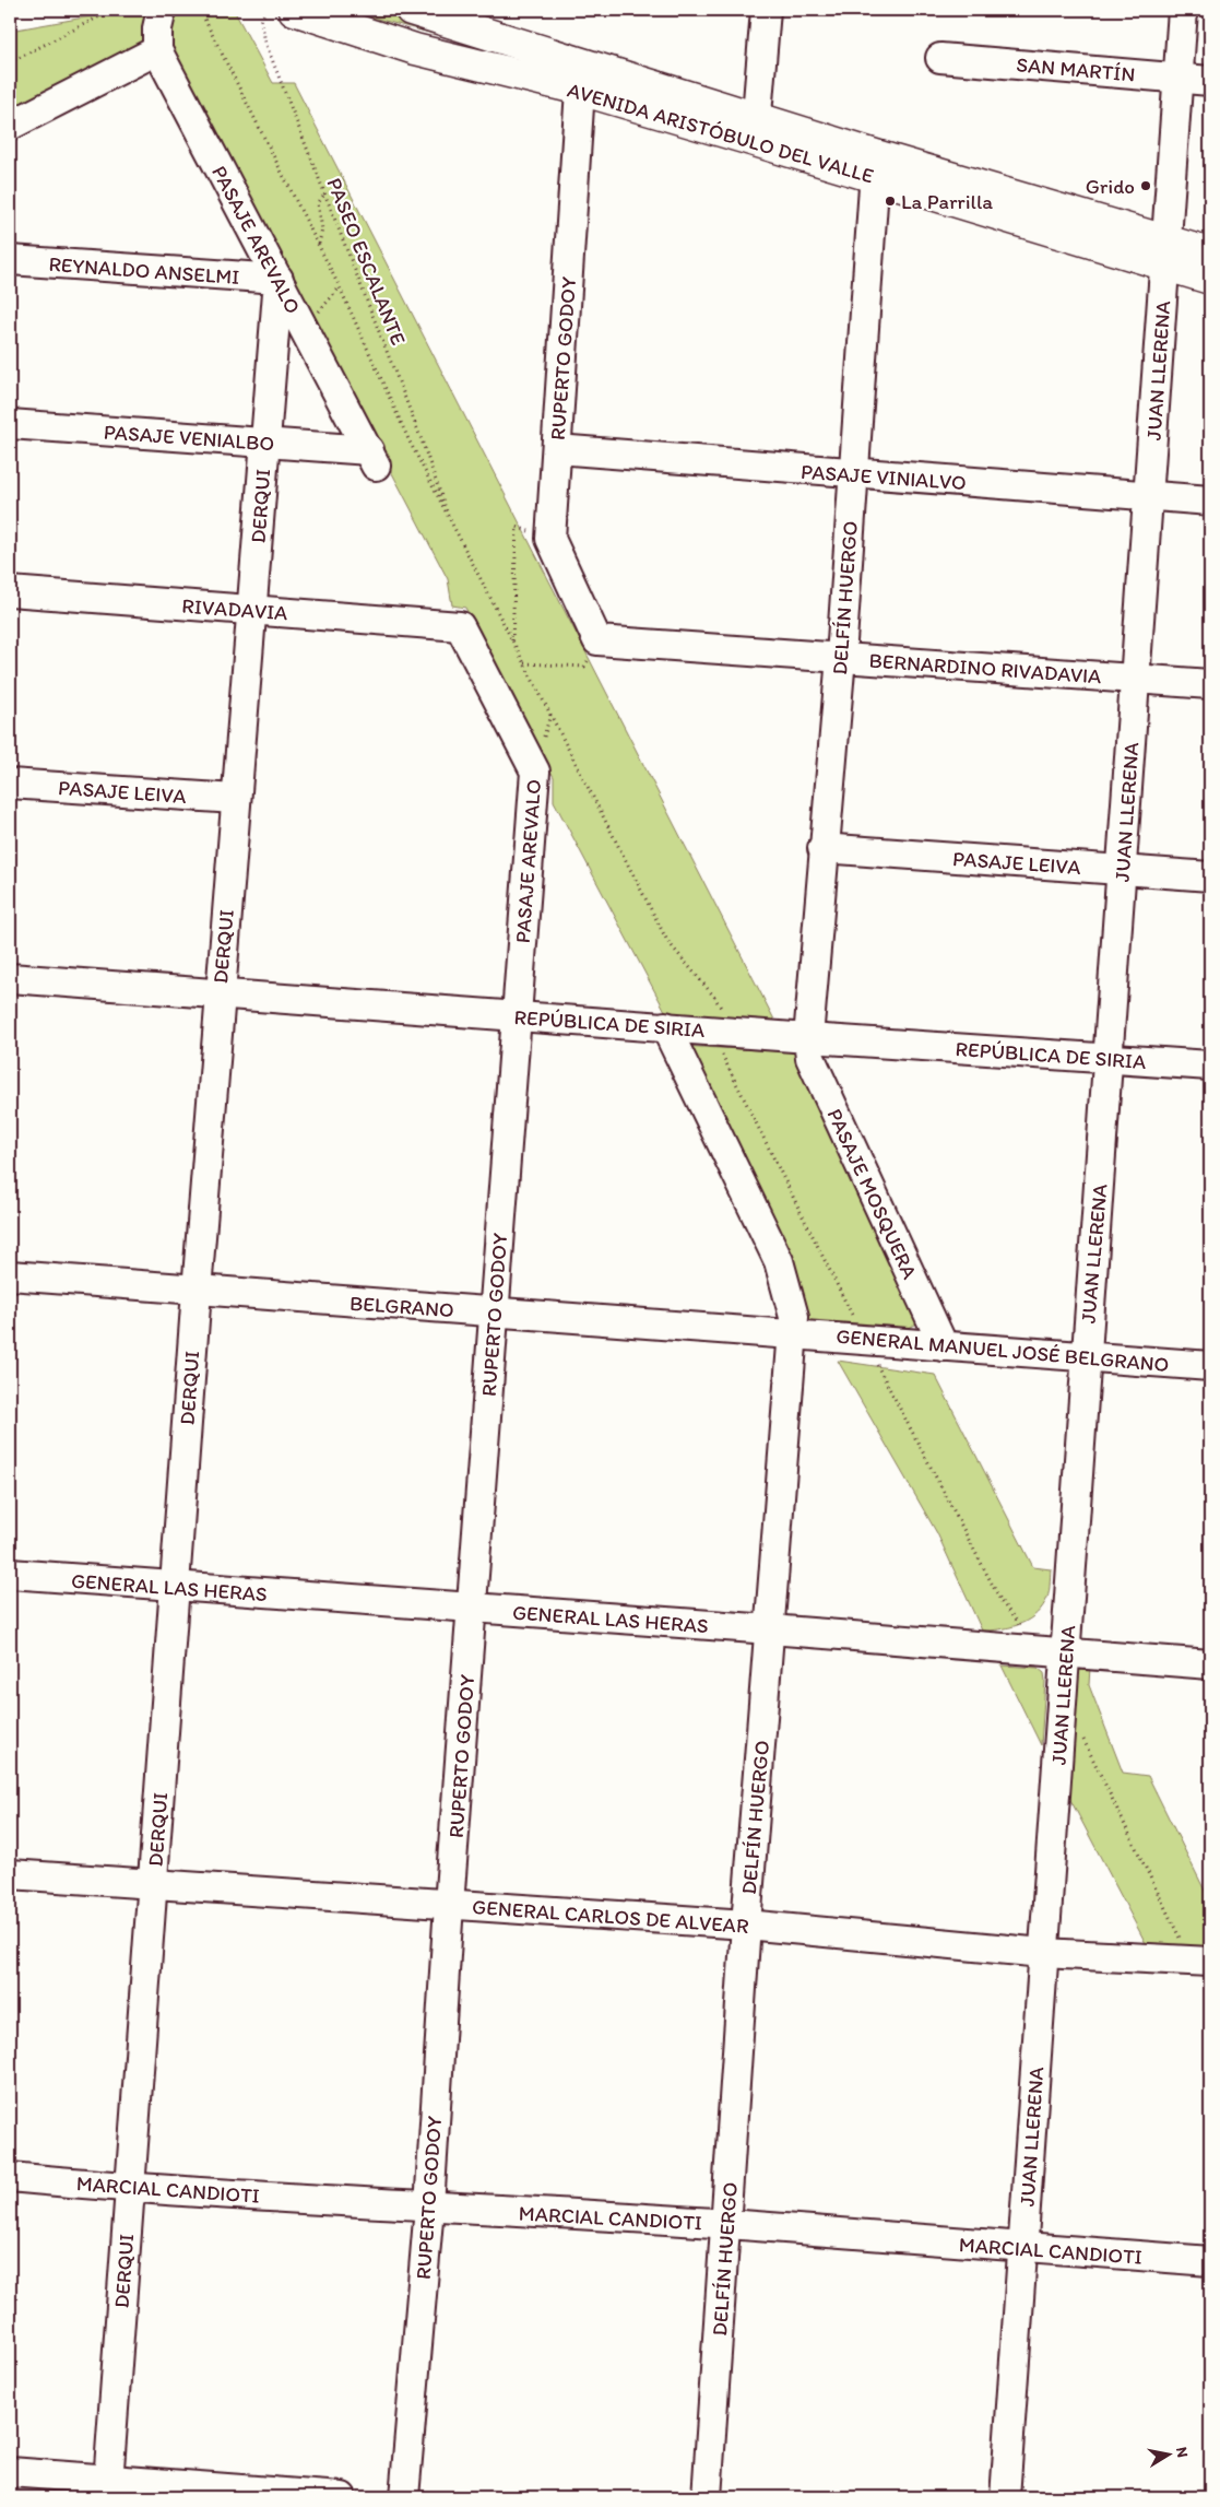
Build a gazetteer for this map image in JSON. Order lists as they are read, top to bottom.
{
  "streets": {
    "main road": ["AVENIDA ARISTÓBULO DEL VALLE"],
    "street": [
      "SAN MARTÍN",
      "PASAJE AREVALO",
      "REYNALDO ANSELMI",
      "RUPERTO GODOY",
      "JUAN LLERENA",
      "PASAJE VENIALBO",
      "PASAJE VINIALVO",
      "DERQUI",
      "DELFÍN HUERGO",
      "RIVADAVIA",
      "BERNARDINO RIVADAVIA",
      "PASAJE LEIVA",
      "REPÚBLICA DE SIRIA",
      "PASAJE MOSQUERA",
      "BELGRANO",
      "GENERAL MANUEL JOSÉ BELGRANO",
      "GENERAL LAS HERAS",
      "GENERAL CARLOS DE ALVEAR",
      "MARCIAL CANDIOTI"
    ],
    "path": ["PASEO ESCALANTE"]
  },
  "crossings": [
    ["SAN MARTÍN", "JUAN LLERENA"],
    ["AVENIDA ARISTÓBULO DEL VALLE", "RUPERTO GODOY"],
    ["AVENIDA ARISTÓBULO DEL VALLE", "JUAN LLERENA"],
    ["AVENIDA ARISTÓBULO DEL VALLE", "DELFÍN HUERGO"],
    ["PASAJE AREVALO", "REYNALDO ANSELMI"],
    ["PASAJE AREVALO", "RUPERTO GODOY"],
    ["PASAJE AREVALO", "PASAJE VENIALBO"],
    ["PASAJE AREVALO", "DERQUI"],
    ["PASAJE AREVALO", "RIVADAVIA"],
    ["PASAJE AREVALO", "REPÚBLICA DE SIRIA"],
    ["REYNALDO ANSELMI", "DERQUI"],
    ["RUPERTO GODOY", "PASAJE VINIALVO"],
    ["RUPERTO GODOY", "BERNARDINO RIVADAVIA"],
    ["RUPERTO GODOY", "REPÚBLICA DE SIRIA"],
    ["RUPERTO GODOY", "BELGRANO"],
    ["RUPERTO GODOY", "GENERAL LAS HERAS"],
    ["RUPERTO GODOY", "GENERAL CARLOS DE ALVEAR"],
    ["RUPERTO GODOY", "MARCIAL CANDIOTI"],
    ["JUAN LLERENA", "PASAJE VINIALVO"],
    ["JUAN LLERENA", "BERNARDINO RIVADAVIA"],
    ["JUAN LLERENA", "PASAJE LEIVA"],
    ["JUAN LLERENA", "REPÚBLICA DE SIRIA"],
    ["JUAN LLERENA", "GENERAL MANUEL JOSÉ BELGRANO"],
    ["JUAN LLERENA", "GENERAL LAS HERAS"],
    ["JUAN LLERENA", "GENERAL CARLOS DE ALVEAR"],
    ["JUAN LLERENA", "MARCIAL CANDIOTI"],
    ["PASAJE VENIALBO", "DERQUI"],
    ["PASAJE VINIALVO", "DELFÍN HUERGO"],
    ["DERQUI", "RIVADAVIA"],
    ["DERQUI", "PASAJE LEIVA"],
    ["DERQUI", "REPÚBLICA DE SIRIA"],
    ["DERQUI", "BELGRANO"],
    ["DERQUI", "GENERAL LAS HERAS"],
    ["DERQUI", "GENERAL CARLOS DE ALVEAR"],
    ["DERQUI", "MARCIAL CANDIOTI"],
    ["DELFÍN HUERGO", "BERNARDINO RIVADAVIA"],
    ["DELFÍN HUERGO", "PASAJE LEIVA"],
    ["DELFÍN HUERGO", "REPÚBLICA DE SIRIA"],
    ["DELFÍN HUERGO", "PASAJE MOSQUERA"],
    ["DELFÍN HUERGO", "BELGRANO"],
    ["DELFÍN HUERGO", "GENERAL MANUEL JOSÉ BELGRANO"],
    ["DELFÍN HUERGO", "GENERAL LAS HERAS"],
    ["DELFÍN HUERGO", "GENERAL CARLOS DE ALVEAR"],
    ["DELFÍN HUERGO", "MARCIAL CANDIOTI"],
    ["REPÚBLICA DE SIRIA", "PASAJE MOSQUERA"],
    ["PASAJE MOSQUERA", "GENERAL MANUEL JOSÉ BELGRANO"],
    ["BELGRANO", "GENERAL MANUEL JOSÉ BELGRANO"]
  ],
  "places": ["Grido", "La Parrilla"],
  "north": "right"
}
